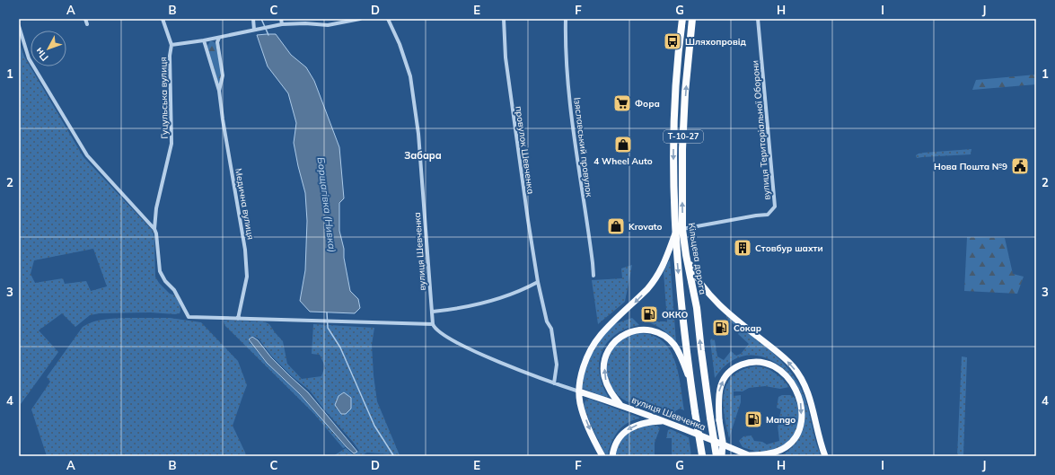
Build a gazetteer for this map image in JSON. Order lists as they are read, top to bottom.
{
  "streets": {
    "highway": ["Т-10-27", "Кільцева дорога"],
    "main road": ["вулиця Шевченка"],
    "street": [
      "Гуцульська вулиця",
      "вулиця Територіальної Оборони",
      "Ізяславський провулок",
      "провулок Шевченка",
      "Медична вулиця"
    ]
  },
  "crossings": [
    ["Гуцульська вулиця", "Медична вулиця"],
    ["вулиця Територіальної Оборони", "Кільцева дорога"],
    ["провулок Шевченка", "вулиця Шевченка"]
  ],
  "districts": ["Забара"],
  "water": ["Борщагівка (Нивка)"],
  "places": {
    "bus stop": ["Шляхопровід"],
    "supermarket": ["Фора"],
    "shop": ["4 Wheel Auto", "Krovato"],
    "public building": ["Нова Пошта №9"],
    "building": ["Стовбур шахти"],
    "fuel station": ["ОККО", "Сокар", "Mango"]
  },
  "north": "bottom left",
  "grid": {
    "columns": [
      "A",
      "B",
      "C",
      "D",
      "E",
      "F",
      "G",
      "H",
      "I",
      "J"
    ],
    "rows": [
      "1",
      "2",
      "3",
      "4"
    ]
  }
}
